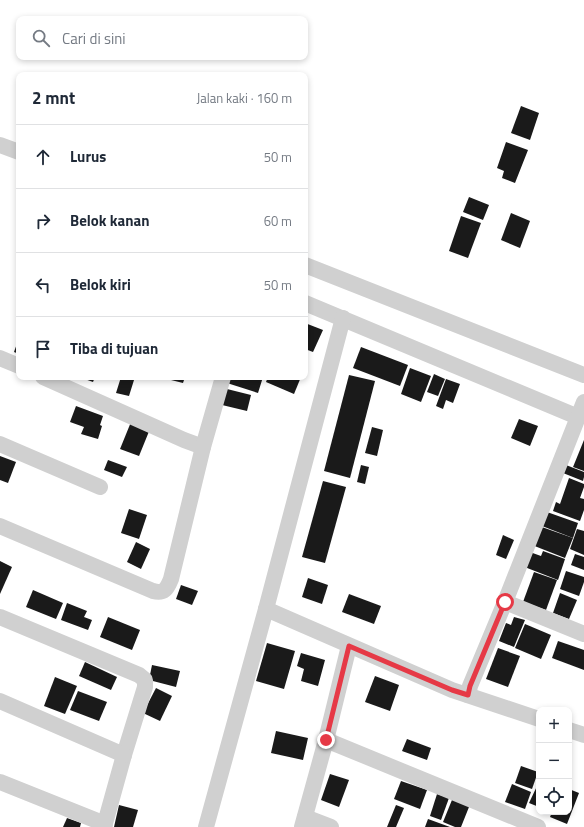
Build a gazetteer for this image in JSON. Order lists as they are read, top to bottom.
{
  "page": {
    "search": "Cari di sini",
    "heading": ["2 mnt", "Jalan kaki · 160 m"],
    "list": [
      ["Lurus", "50 m"],
      ["Belok kanan", "60 m"],
      ["Belok kiri", "50 m"],
      "Tiba di tujuan"
    ],
    "map_buttons": ["+", "−"]
  }
}
